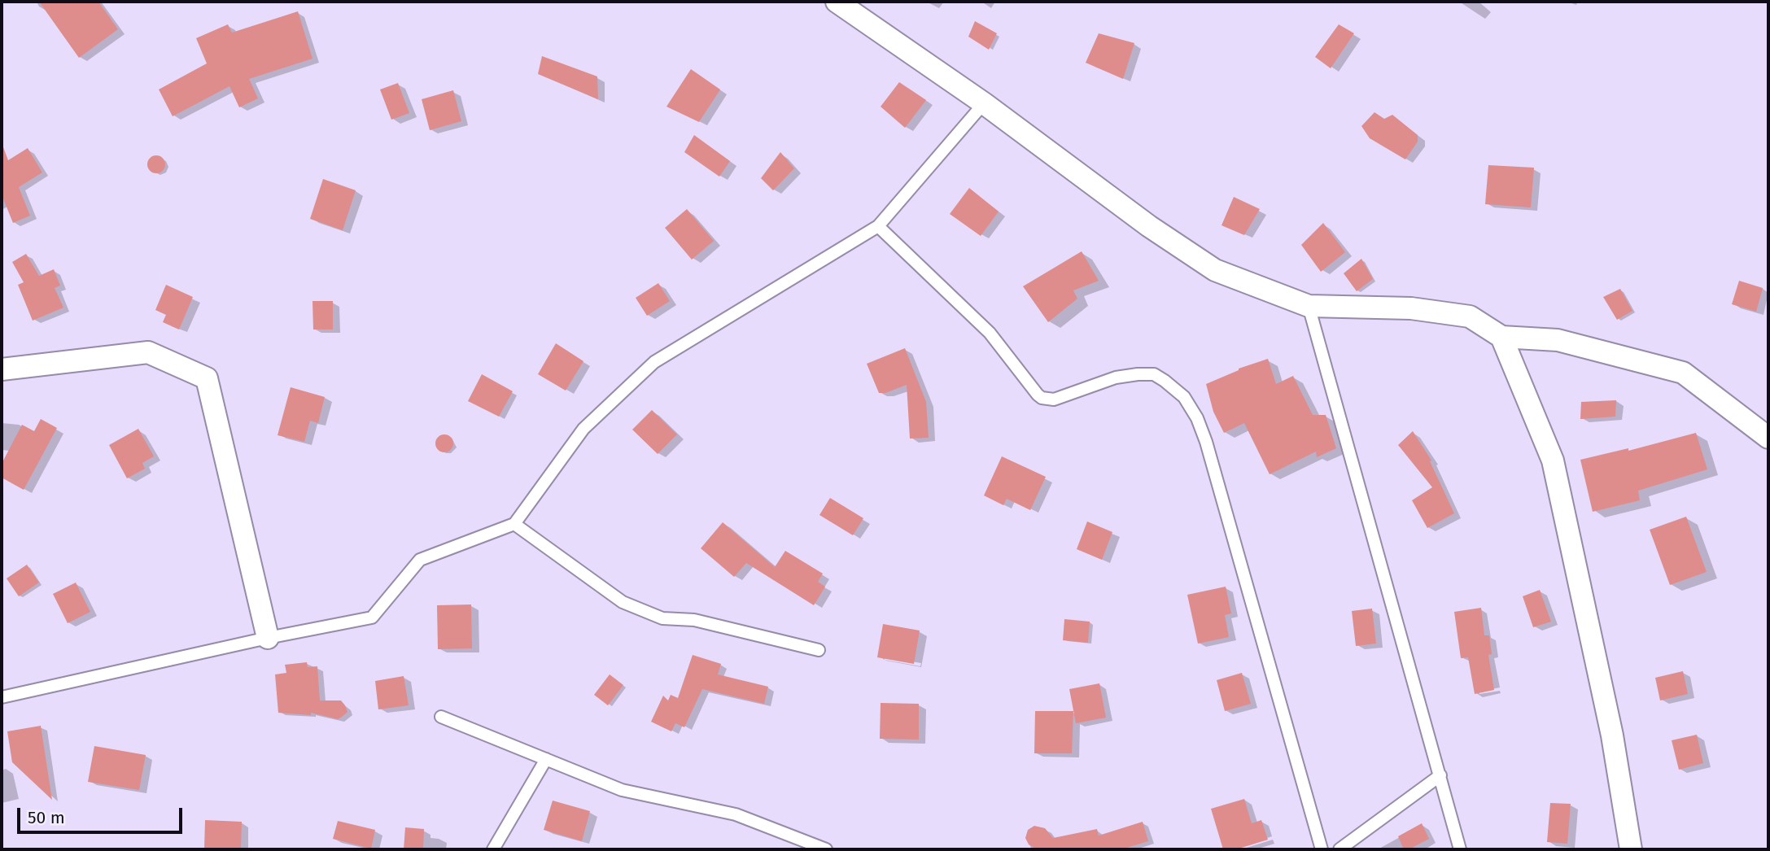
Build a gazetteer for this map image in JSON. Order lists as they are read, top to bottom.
{
  "scale_bar": "50 m"
}
